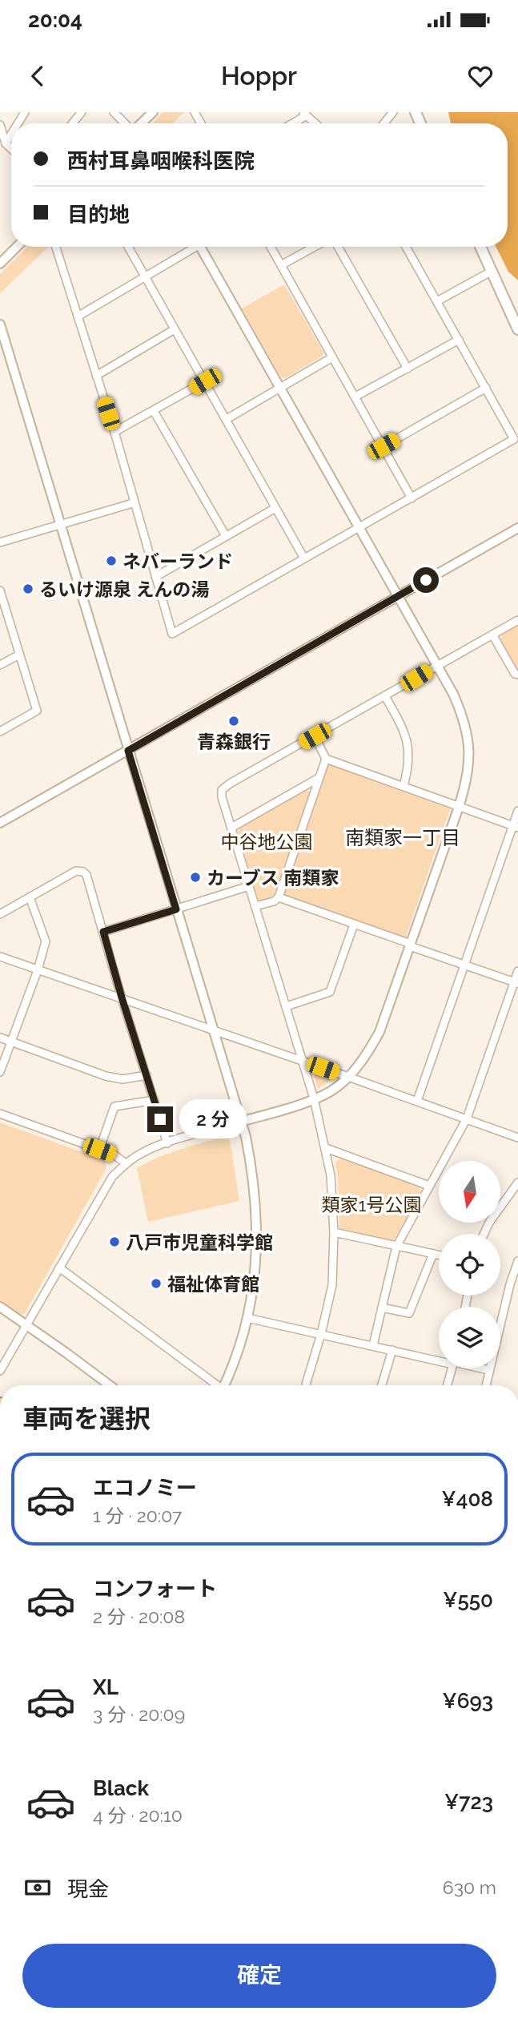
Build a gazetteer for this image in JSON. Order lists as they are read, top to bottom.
{
  "districts": ["南類家一丁目"],
  "parks": ["中谷地公園", "類家1号公園"],
  "places": [
    "ネバーランド",
    "るいけ源泉 えんの湯",
    "青森銀行",
    "カーブス 南類家",
    "八戸市児童科学館",
    "福祉体育館"
  ],
  "north": "bottom",
  "page": {
    "status": "20:04",
    "header": "Hoppr",
    "banner": ["西村耳鼻咽喉科医院", "目的地"],
    "bubble": "2 分",
    "heading": "車両を選択",
    "list": [
      {
        "name": "エコノミー",
        "note": "1 分 · 20:07",
        "value": "¥408"
      },
      {
        "name": "コンフォート",
        "note": "2 分 · 20:08",
        "value": "¥550"
      },
      {
        "name": "XL",
        "note": "3 分 · 20:09",
        "value": "¥693"
      },
      {
        "name": "Black",
        "note": "4 分 · 20:10",
        "value": "¥723"
      }
    ],
    "pay": ["現金", "630 m"],
    "buttons": "確定"
  }
}
